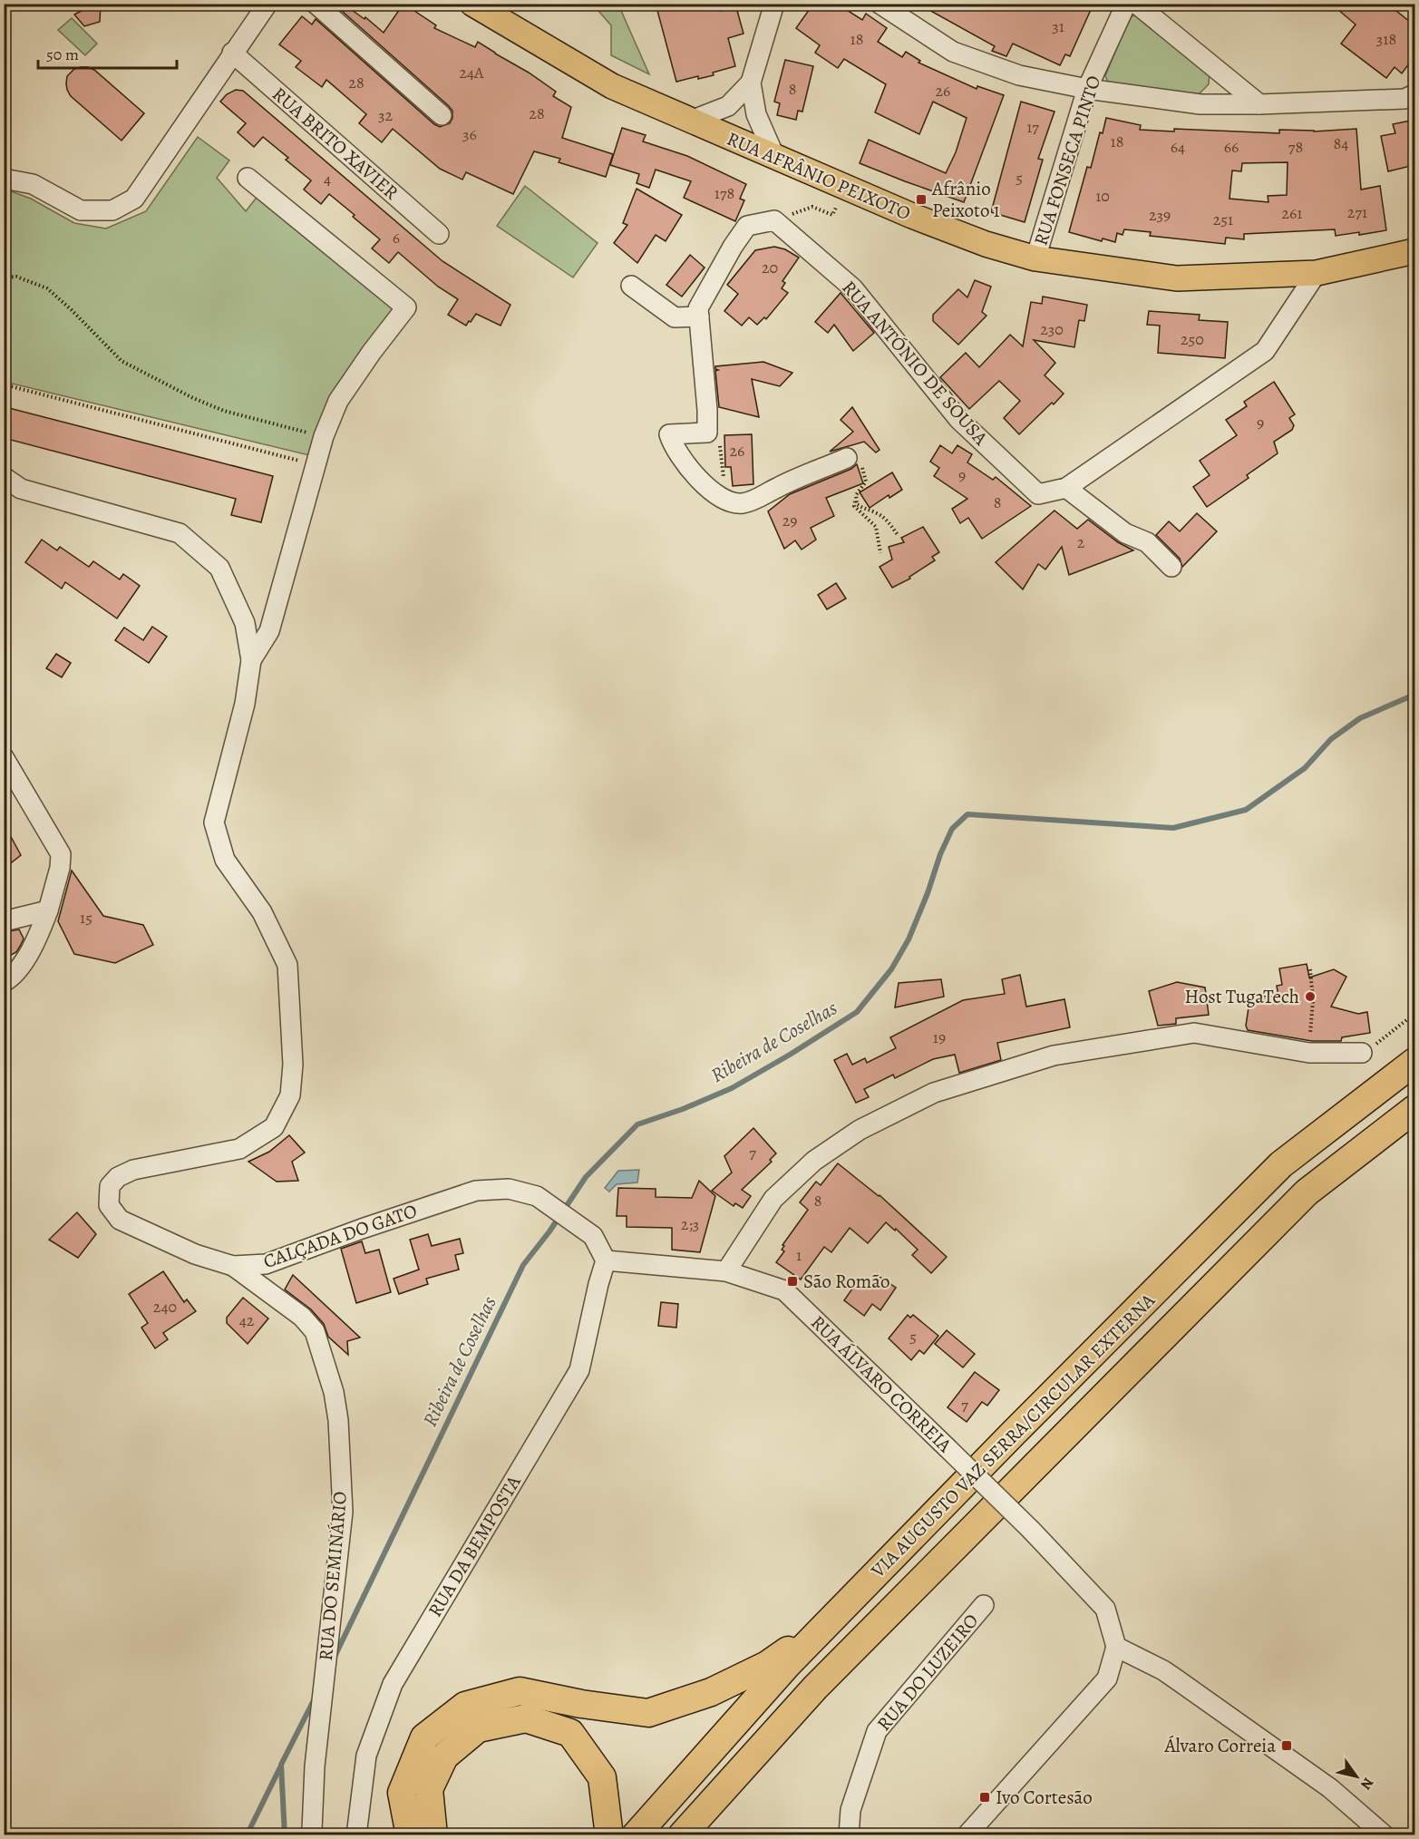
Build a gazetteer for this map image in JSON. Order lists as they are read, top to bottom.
{
  "streets": {
    "highway": ["VIA AUGUSTO VAZ SERRA/CIRCULAR EXTERNA"],
    "main road": ["RUA AFRÂNIO PEIXOTO"],
    "street": [
      "RUA BRITO XAVIER",
      "RUA FONSECA PINTO",
      "RUA ANTÓNIO DE SOUSA",
      "CALÇADA DO GATO",
      "RUA ÁLVARO CORREIA",
      "RUA DA BEMPOSTA",
      "RUA DO SEMINÁRIO",
      "RUA DO LUZEIRO"
    ]
  },
  "crossings": [
    ["RUA FONSECA PINTO", "RUA AFRÂNIO PEIXOTO"],
    ["RUA AFRÂNIO PEIXOTO", "RUA ANTÓNIO DE SOUSA"],
    ["CALÇADA DO GATO", "RUA ÁLVARO CORREIA"],
    ["CALÇADA DO GATO", "RUA DA BEMPOSTA"],
    ["CALÇADA DO GATO", "RUA DO SEMINÁRIO"],
    ["RUA ÁLVARO CORREIA", "RUA DA BEMPOSTA"]
  ],
  "water": ["Ribeira de Coselhas"],
  "places": {
    "transit": [
      "Afrânio Peixoto 1",
      "São Romão",
      "Álvaro Correia",
      "Ivo Cortesão"
    ],
    "other": ["Host TugaTech"]
  },
  "house_numbers": [
    "31",
    "18",
    "318",
    "24A",
    "28",
    "8",
    "26",
    "28",
    "32",
    "17",
    "36",
    "18",
    "84",
    "64",
    "66",
    "78",
    "5",
    "4",
    "178",
    "10",
    "271",
    "261",
    "239",
    "251",
    "6",
    "20",
    "230",
    "250",
    "9",
    "26",
    "9",
    "8",
    "29",
    "2",
    "15",
    "19",
    "7",
    "8",
    "2;3",
    "1",
    "240",
    "42",
    "5",
    "7"
  ],
  "scale_bar": "50 m",
  "north": "bottom right"
}
